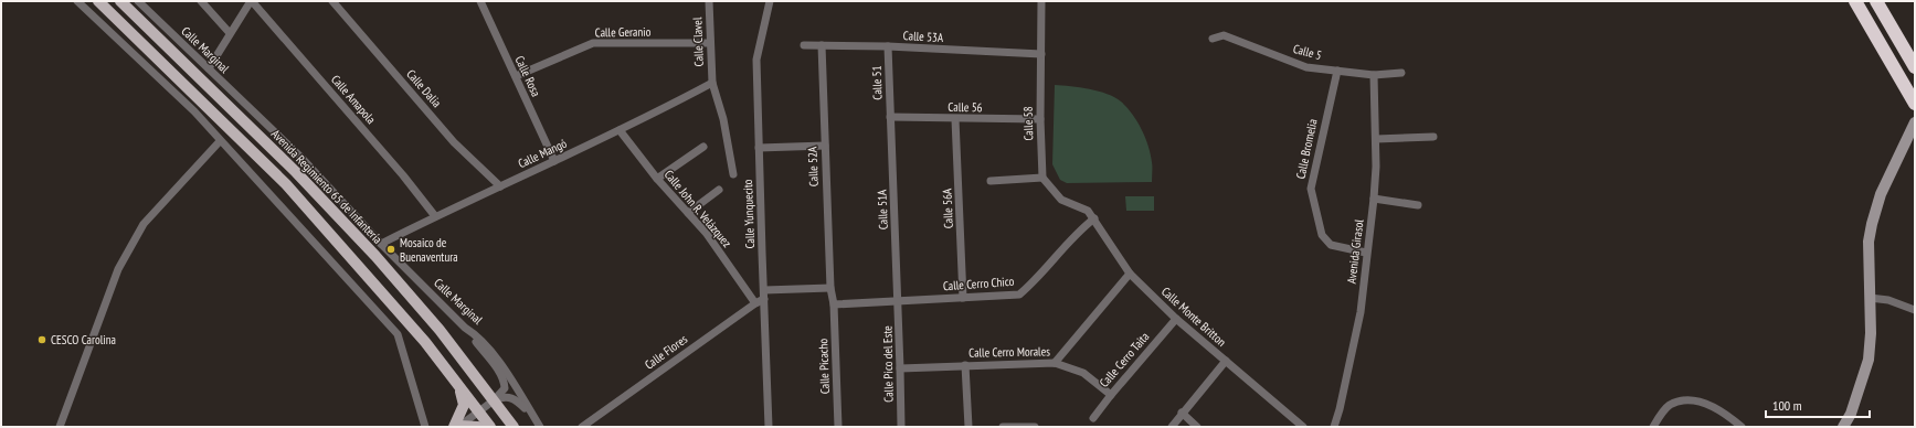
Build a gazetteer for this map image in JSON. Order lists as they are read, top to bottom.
{
  "streets": {
    "main road": ["Avenida Regimiento 65 de Infantería"],
    "street": [
      "Calle Geranio",
      "Calle 53A",
      "Calle Clavel",
      "Calle Marginal",
      "Calle 5",
      "Calle Rosa",
      "Calle 51",
      "Calle Dalia",
      "Calle Amapola",
      "Calle 56",
      "Calle 58",
      "Calle Bromelia",
      "Calle Mangó",
      "Calle 52A",
      "Calle John R. Velázquez",
      "Calle 56A",
      "Calle 51A",
      "Calle Yunquecito",
      "Avenida Girasol",
      "Calle Cerro Chico",
      "Calle Monte Britton",
      "Calle Flores",
      "Calle Cerro Morales",
      "Calle Cerro Taita",
      "Calle Pico del Este",
      "Calle Picacho"
    ]
  },
  "crossings": [
    ["Calle Geranio", "Calle Clavel"],
    ["Calle Geranio", "Calle Rosa"],
    ["Calle 53A", "Calle 51"],
    ["Calle 53A", "Calle 58"],
    ["Calle 53A", "Calle 52A"],
    ["Calle Clavel", "Calle Mangó"],
    ["Calle Marginal", "Calle Mangó"],
    ["Calle 5", "Calle Bromelia"],
    ["Calle 5", "Avenida Girasol"],
    ["Calle Rosa", "Calle Mangó"],
    ["Calle 51", "Calle 56"],
    ["Calle 51", "Calle 51A"],
    ["Calle Dalia", "Calle Mangó"],
    ["Calle Amapola", "Calle Mangó"],
    ["Calle 56", "Calle 58"],
    ["Calle 56", "Calle 56A"],
    ["Calle 56", "Calle 51A"],
    ["Calle Bromelia", "Avenida Girasol"],
    ["Calle Mangó", "Calle John R. Velázquez"],
    ["Calle 52A", "Calle Cerro Chico"],
    ["Calle 52A", "Calle Picacho"],
    ["Calle John R. Velázquez", "Calle Flores"],
    ["Calle 56A", "Calle Cerro Chico"],
    ["Calle 51A", "Calle Cerro Chico"],
    ["Calle 51A", "Calle Pico del Este"],
    ["Calle Yunquecito", "Calle Flores"],
    ["Calle Cerro Chico", "Calle Monte Britton"],
    ["Calle Cerro Chico", "Calle Pico del Este"],
    ["Calle Cerro Chico", "Calle Picacho"],
    ["Calle Monte Britton", "Calle Cerro Taita"],
    ["Calle Cerro Morales", "Calle Cerro Taita"],
    ["Calle Cerro Morales", "Calle Pico del Este"]
  ],
  "places": ["Mosaico de Buenaventura", "CESCO Carolina"],
  "scale_bar": "100 m"
}
